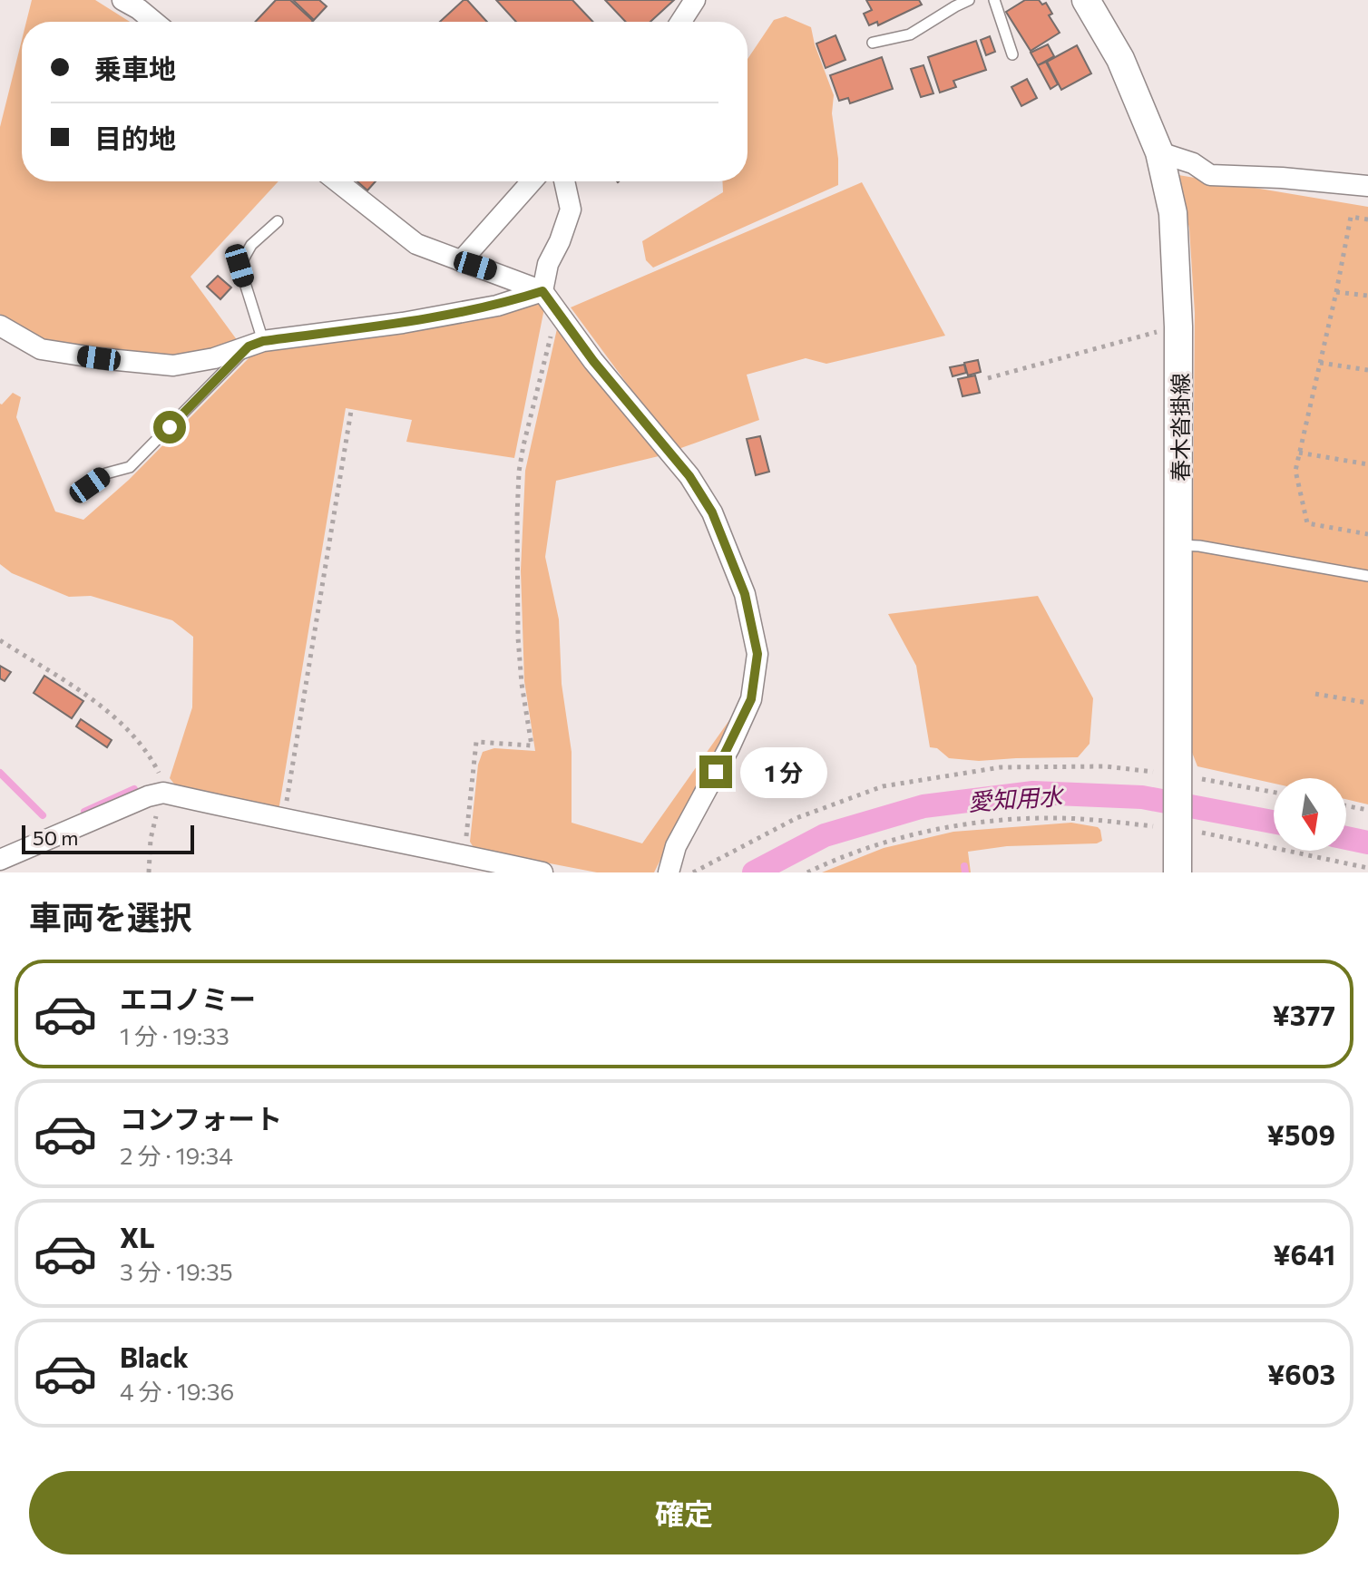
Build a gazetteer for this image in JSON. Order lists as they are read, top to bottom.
{
  "streets": {
    "main road": ["春木沓掛線"]
  },
  "water": ["愛知用水"],
  "scale_bar": "50 m",
  "north": "bottom",
  "page": {
    "banner": ["乗車地", "目的地"],
    "bubble": "1 分",
    "scale": "50 m",
    "heading": "車両を選択",
    "list": [
      {
        "name": "エコノミー",
        "note": "1 分 · 19:33",
        "value": "¥377"
      },
      {
        "name": "コンフォート",
        "note": "2 分 · 19:34",
        "value": "¥509"
      },
      {
        "name": "XL",
        "note": "3 分 · 19:35",
        "value": "¥641"
      },
      {
        "name": "Black",
        "note": "4 分 · 19:36",
        "value": "¥603"
      }
    ],
    "buttons": "確定"
  }
}
